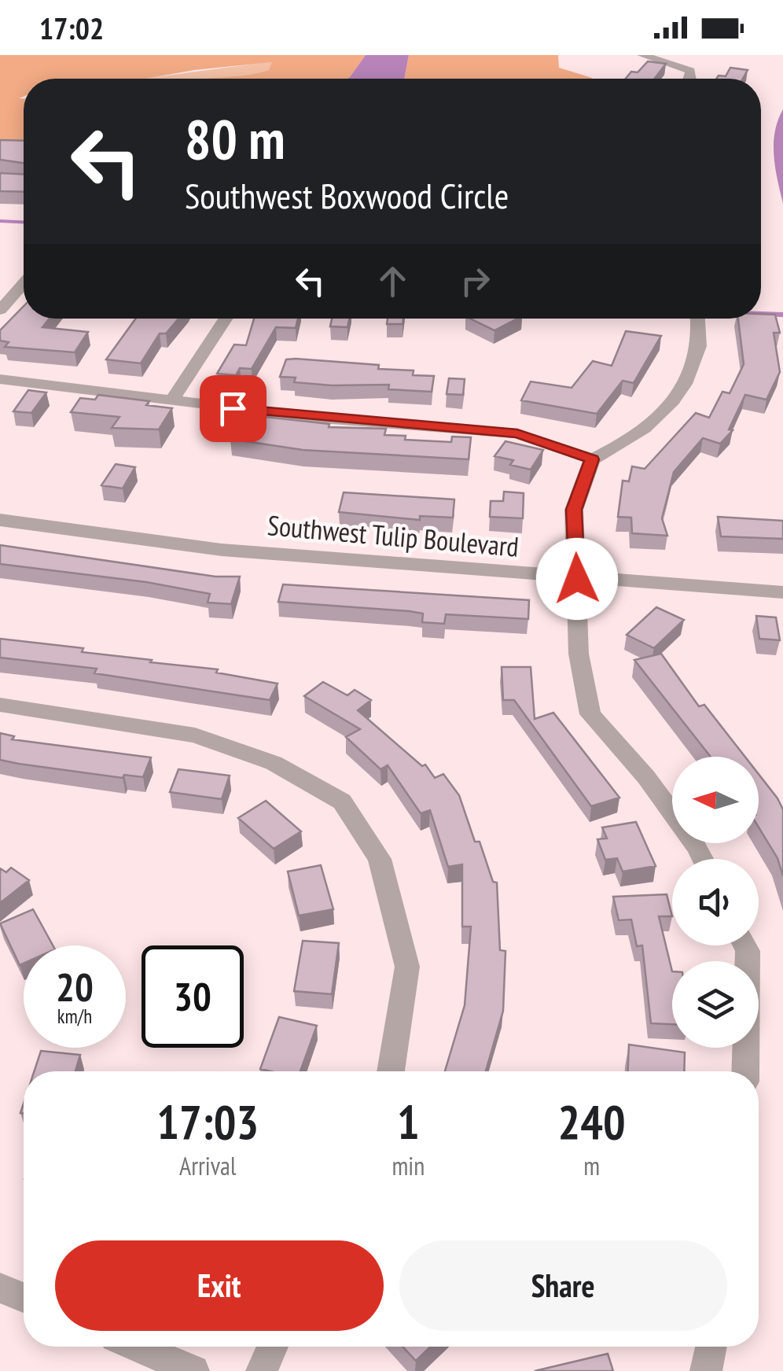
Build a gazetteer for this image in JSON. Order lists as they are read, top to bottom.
{
  "streets": {
    "street": ["Southwest Tulip Boulevard"]
  },
  "north": "left",
  "page": {
    "status": "17:02",
    "turn": ["80 m", "Southwest Boxwood Circle"],
    "speed": "20 km/h",
    "limit": "30",
    "eta": [
      "17:03",
      "Arrival",
      "1",
      "min",
      "240",
      "m"
    ],
    "buttons": ["Exit", "Share"]
  }
}
